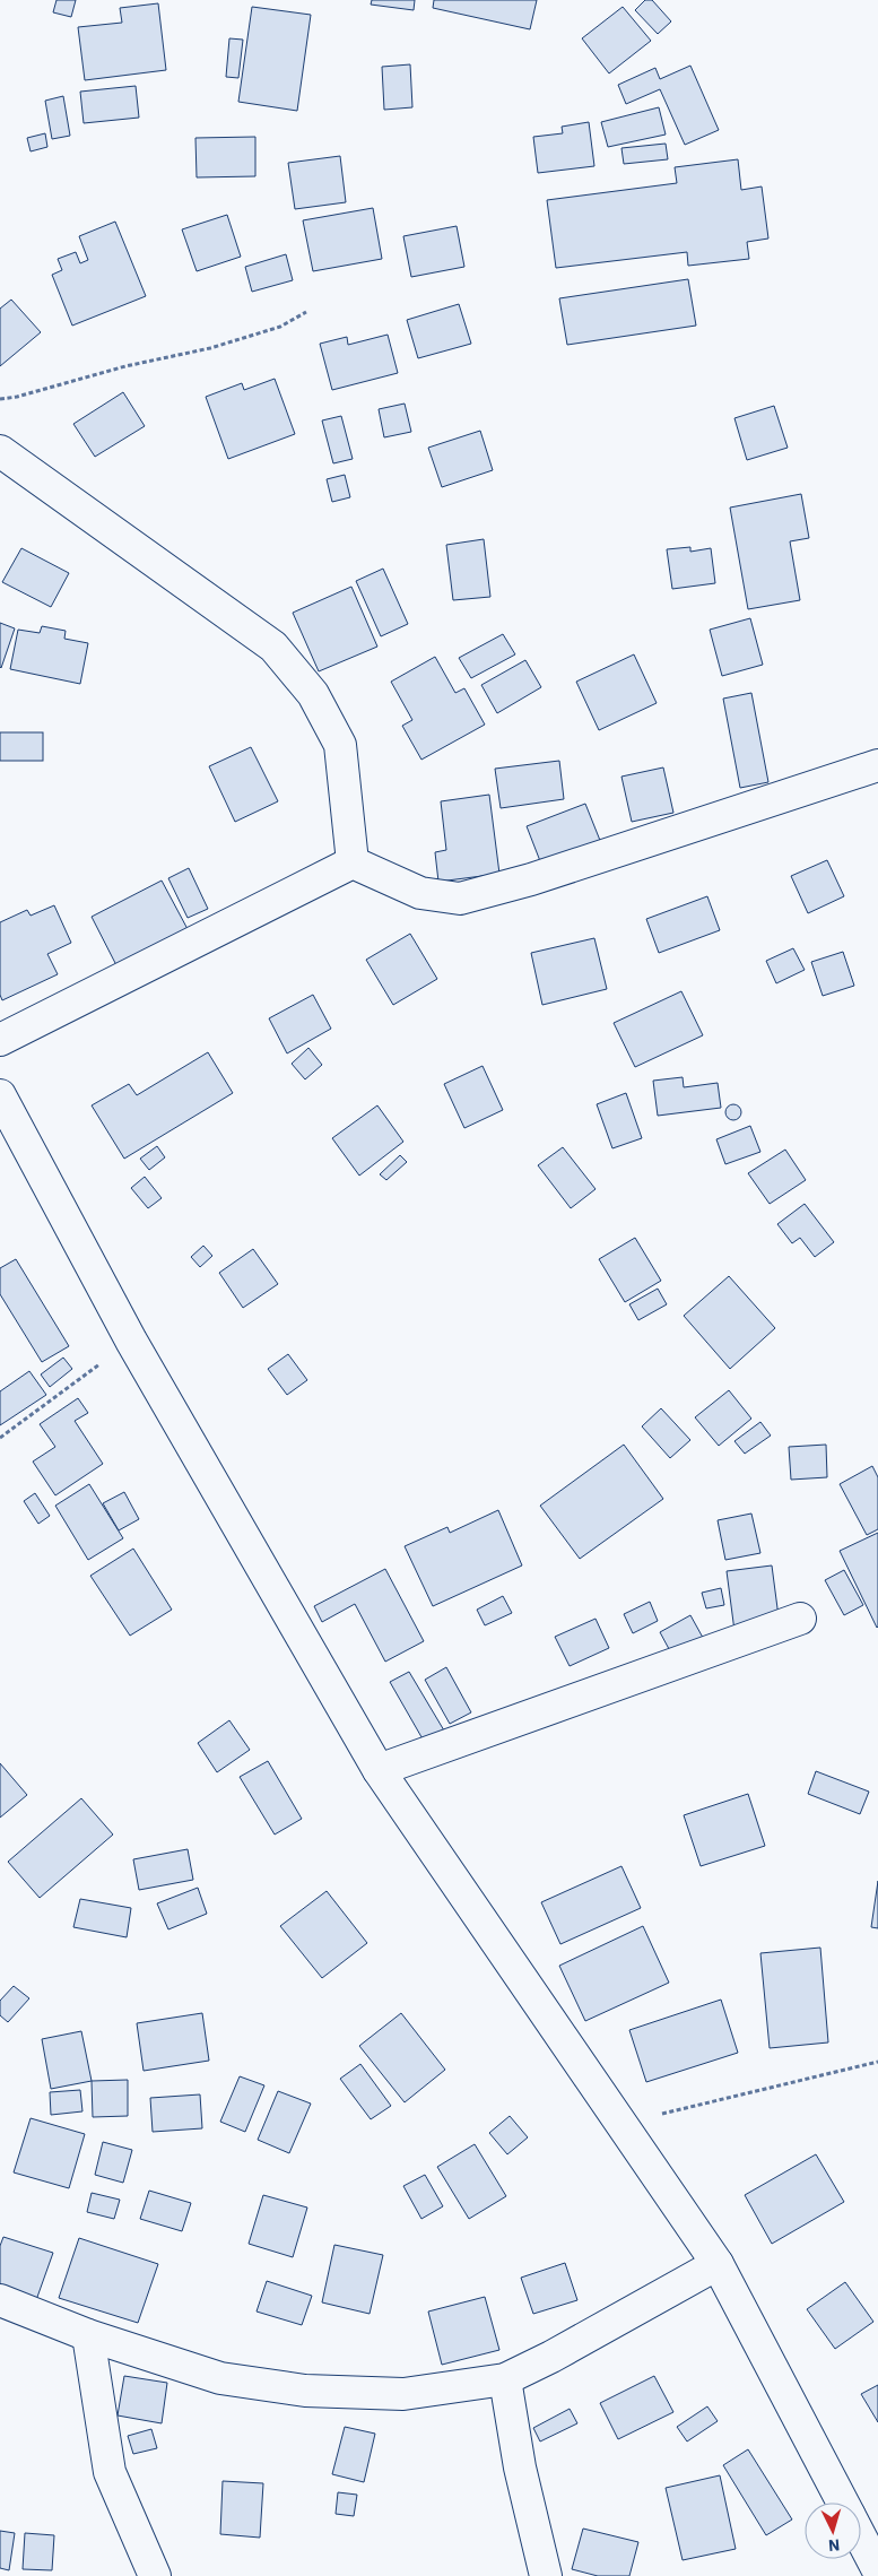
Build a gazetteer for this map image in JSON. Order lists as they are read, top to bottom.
{
  "north": "bottom"
}
